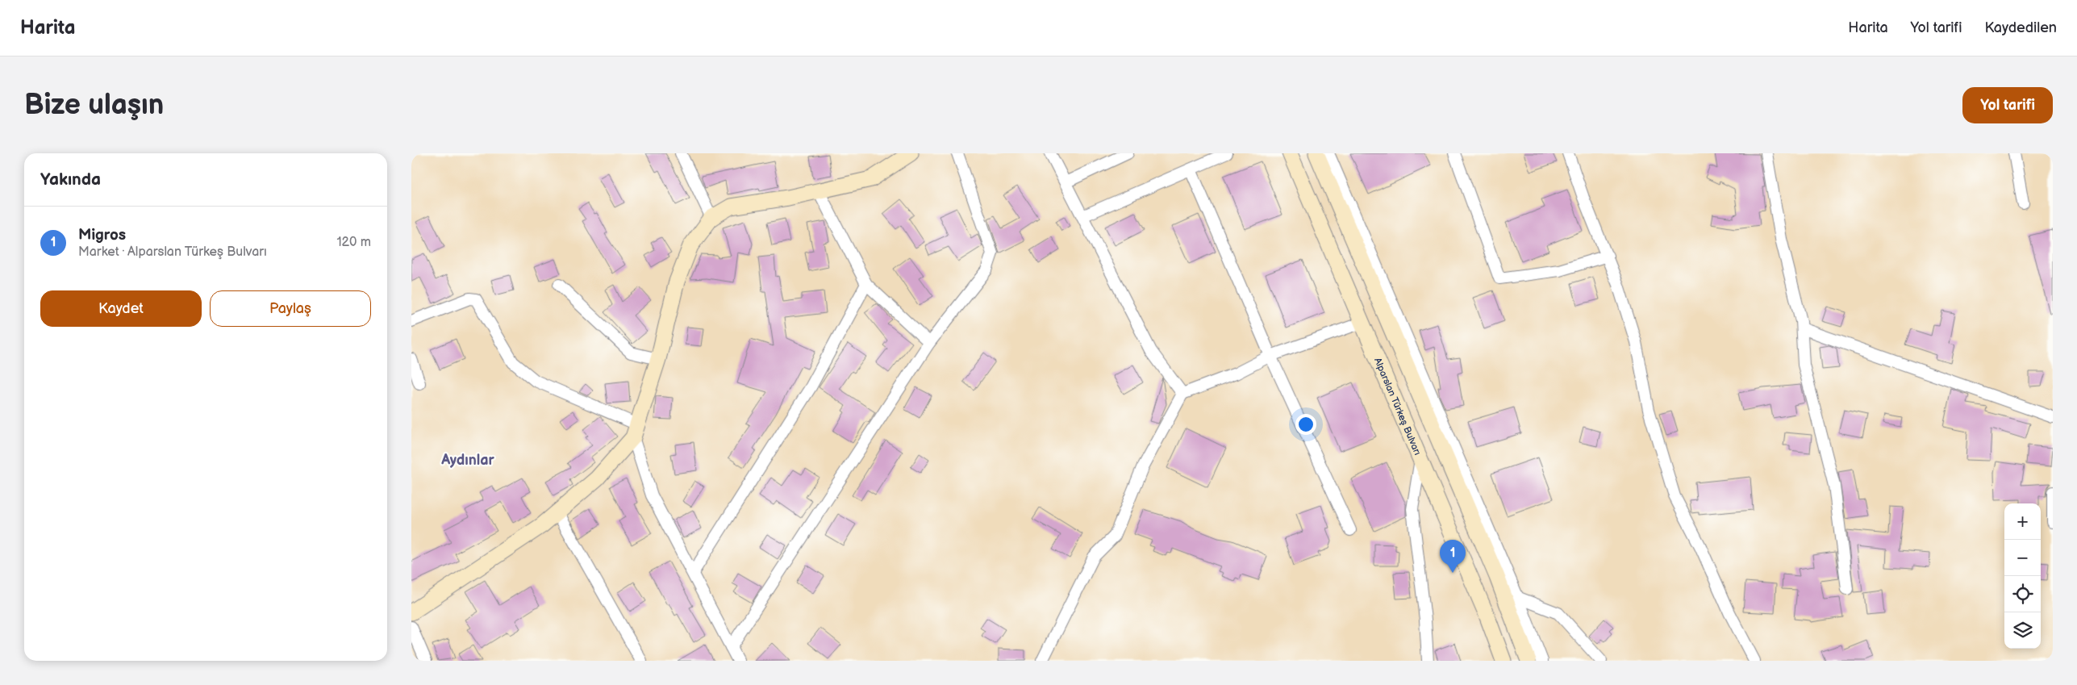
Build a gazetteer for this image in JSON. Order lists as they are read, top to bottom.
{
  "streets": {
    "main road": ["Alparslan Türkeş Bulvarı"]
  },
  "districts": ["Aydınlar"],
  "page": {
    "header": "Harita",
    "nav": ["Harita", "Yol tarifi", "Kaydedilen"],
    "buttons": [
      "Yol tarifi",
      ["Kaydet", "Paylaş"]
    ],
    "title": "Bize ulaşın",
    "heading": "Yakında",
    "list": [
      {
        "mark": "1",
        "name": "Migros",
        "note": "Market · Alparslan Türkeş Bulvarı",
        "value": "120 m"
      }
    ],
    "map_buttons": ["+", "−"],
    "pins": "1"
  }
}
